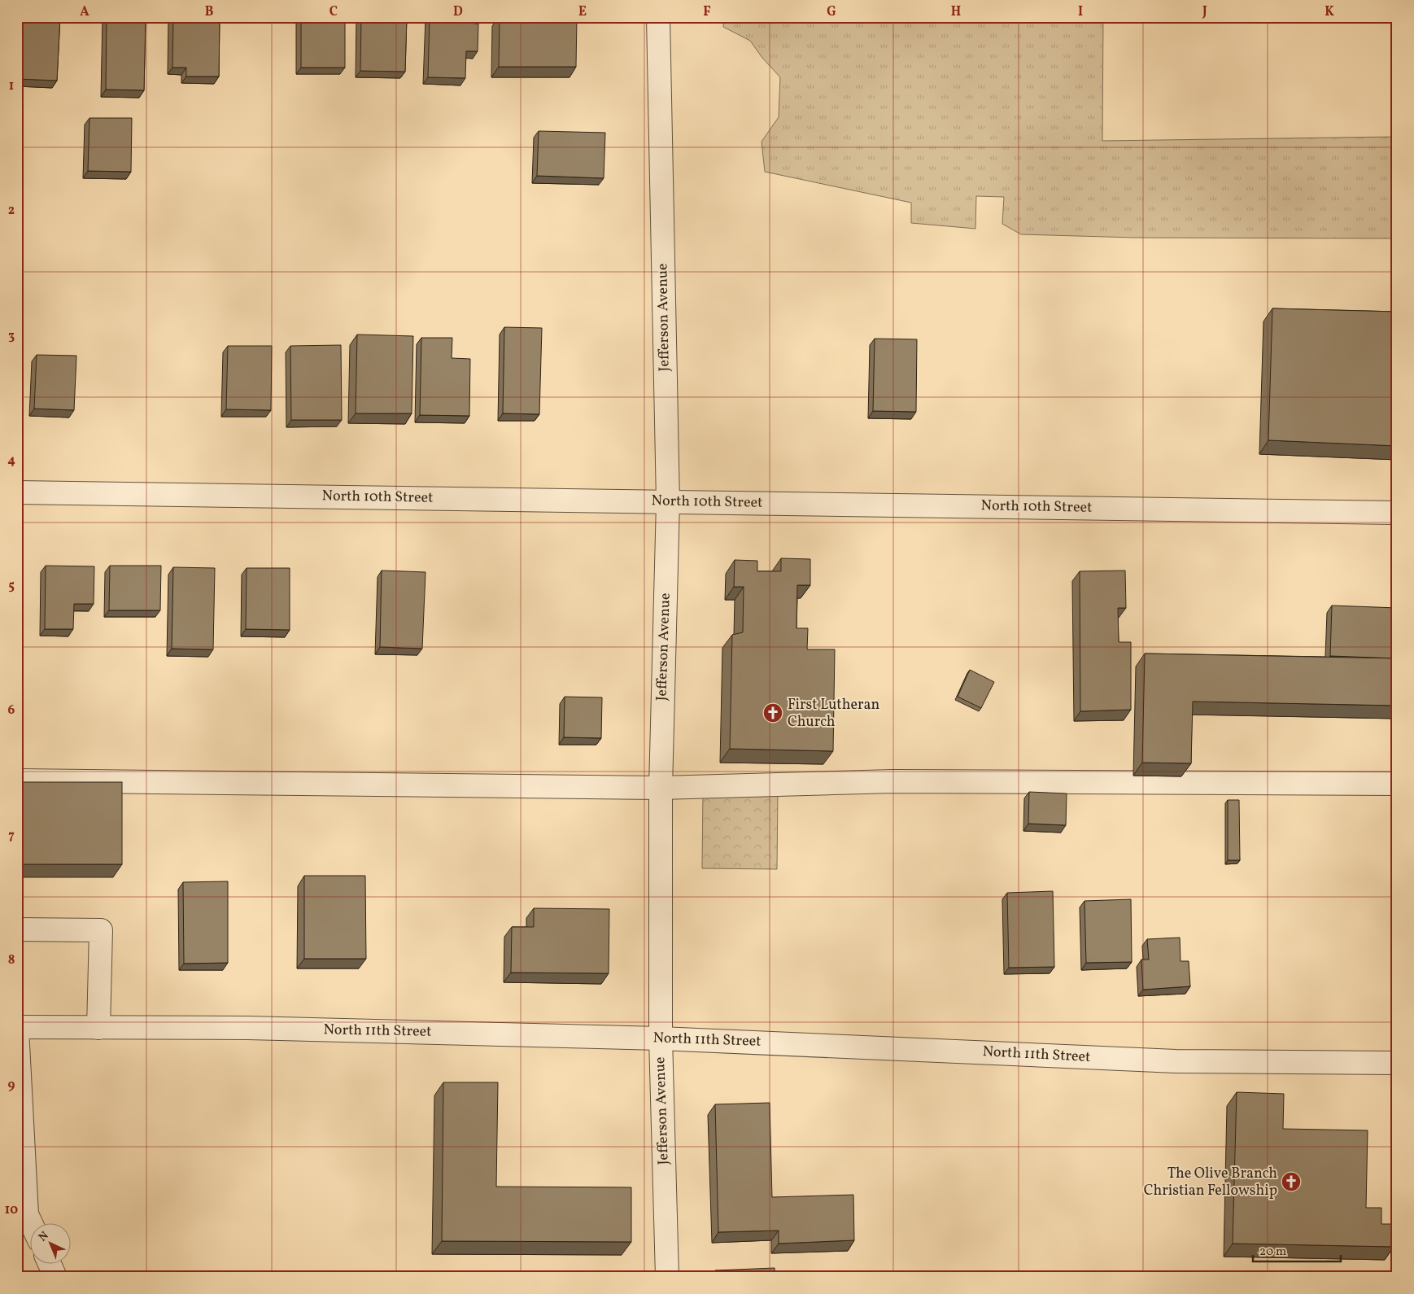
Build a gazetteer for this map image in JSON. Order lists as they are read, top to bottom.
{
  "streets": {
    "street": ["Jefferson Avenue", "North 10th Street", "North 11th Street"]
  },
  "crossings": [
    ["Jefferson Avenue", "North 10th Street"],
    ["Jefferson Avenue", "North 11th Street"]
  ],
  "places": {
    "church": ["First Lutheran Church", "The Olive Branch Christian Fellowship"]
  },
  "scale_bar": "20 m",
  "north": "top left",
  "grid": {
    "columns": [
      "A",
      "B",
      "C",
      "D",
      "E",
      "F",
      "G",
      "H",
      "I",
      "J",
      "K"
    ],
    "rows": [
      "1",
      "2",
      "3",
      "4",
      "5",
      "6",
      "7",
      "8",
      "9",
      "10"
    ]
  }
}
